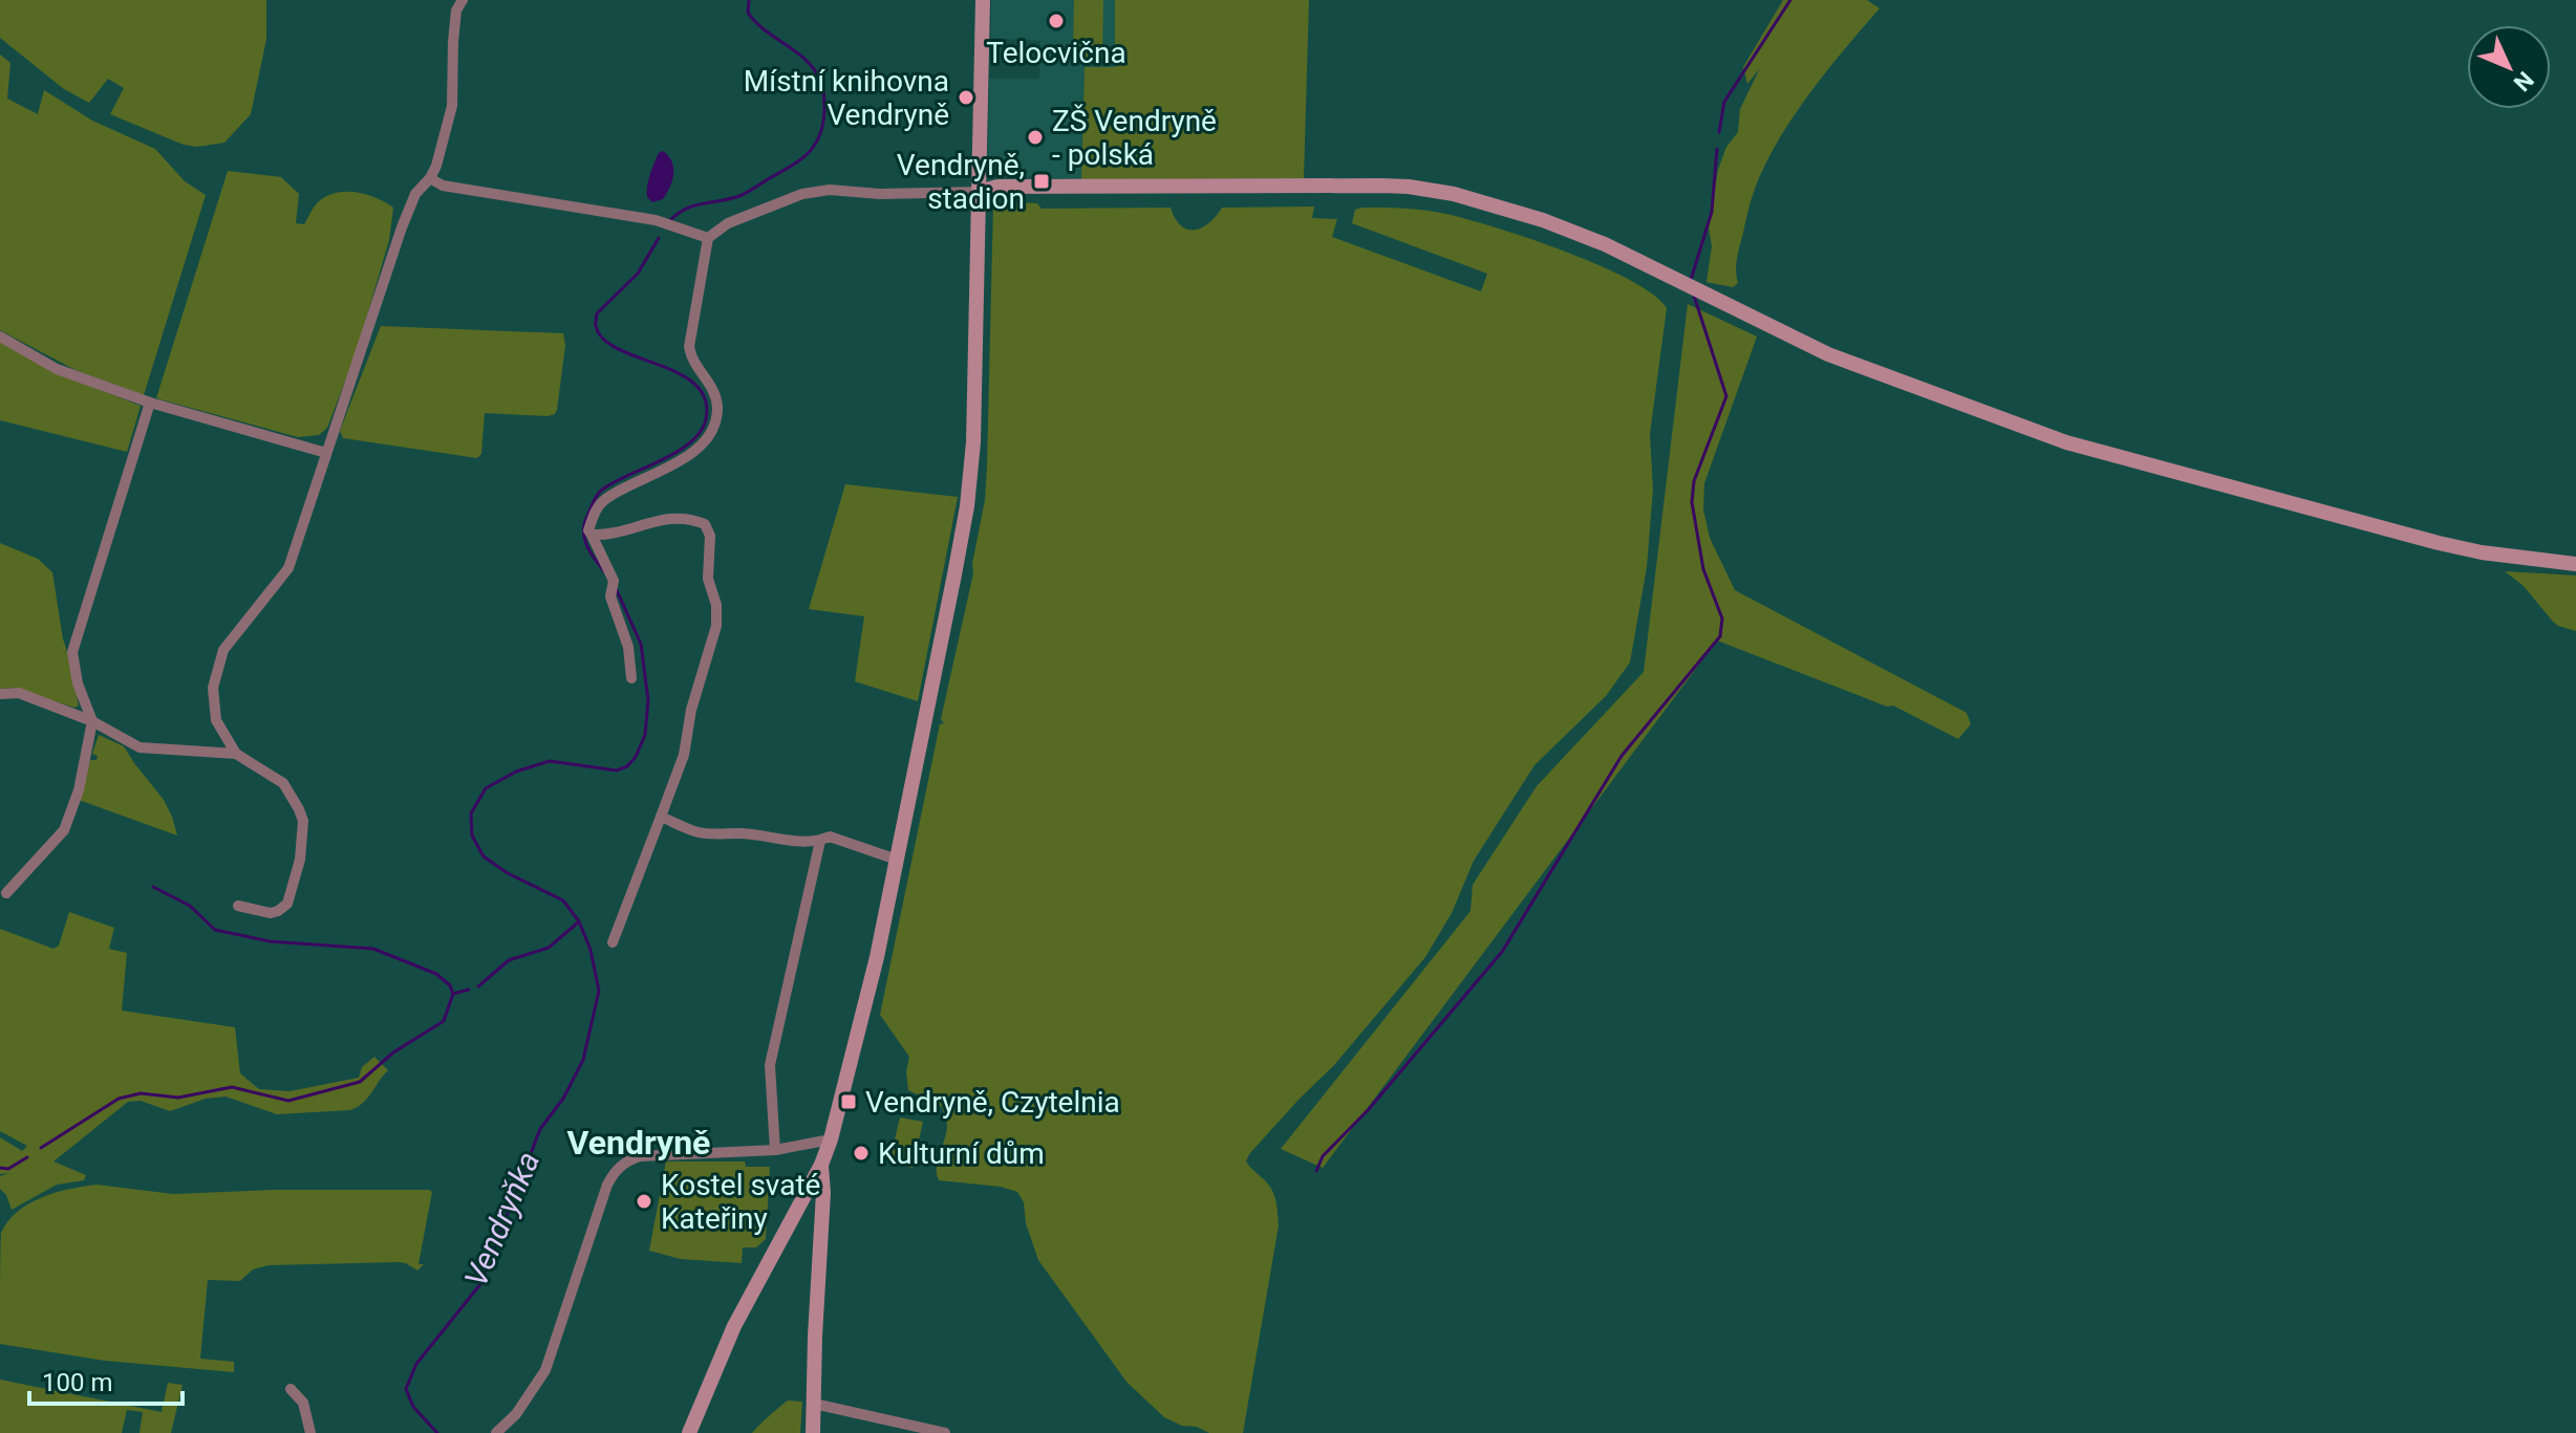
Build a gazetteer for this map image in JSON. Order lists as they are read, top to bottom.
{
  "districts": ["Vendryně"],
  "water": ["Vendryňka"],
  "places": {
    "other": [
      "Telocvična",
      "Místní knihovna Vendryně",
      "ZŠ Vendryně - polská",
      "Kulturní dům",
      "Kostel svaté Kateřiny"
    ],
    "transit": ["Vendryně, stadion", "Vendryně, Czytelnia"]
  },
  "scale_bar": "100 m",
  "north": "bottom right"
}
